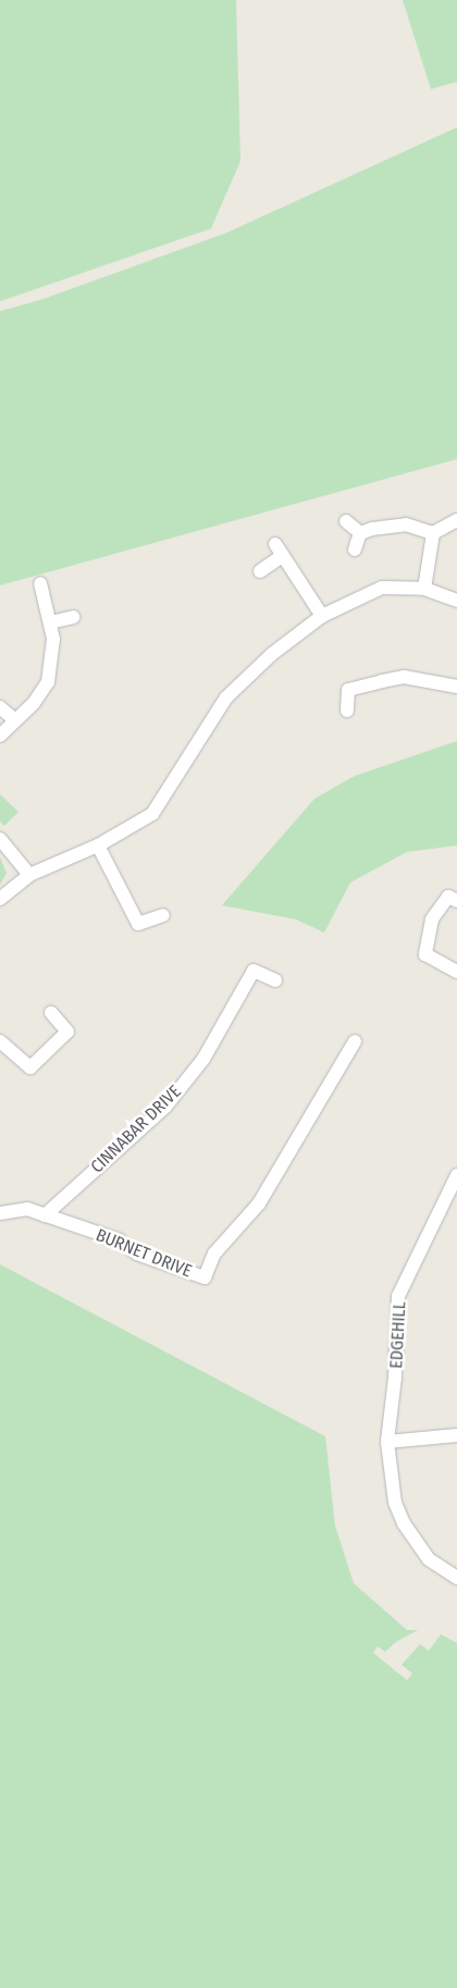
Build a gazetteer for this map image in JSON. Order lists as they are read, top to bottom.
{
  "streets": {
    "street": ["CINNABAR DRIVE", "BURNET DRIVE", "EDGEHILL"]
  },
  "crossings": [
    ["CINNABAR DRIVE", "BURNET DRIVE"]
  ]
}
